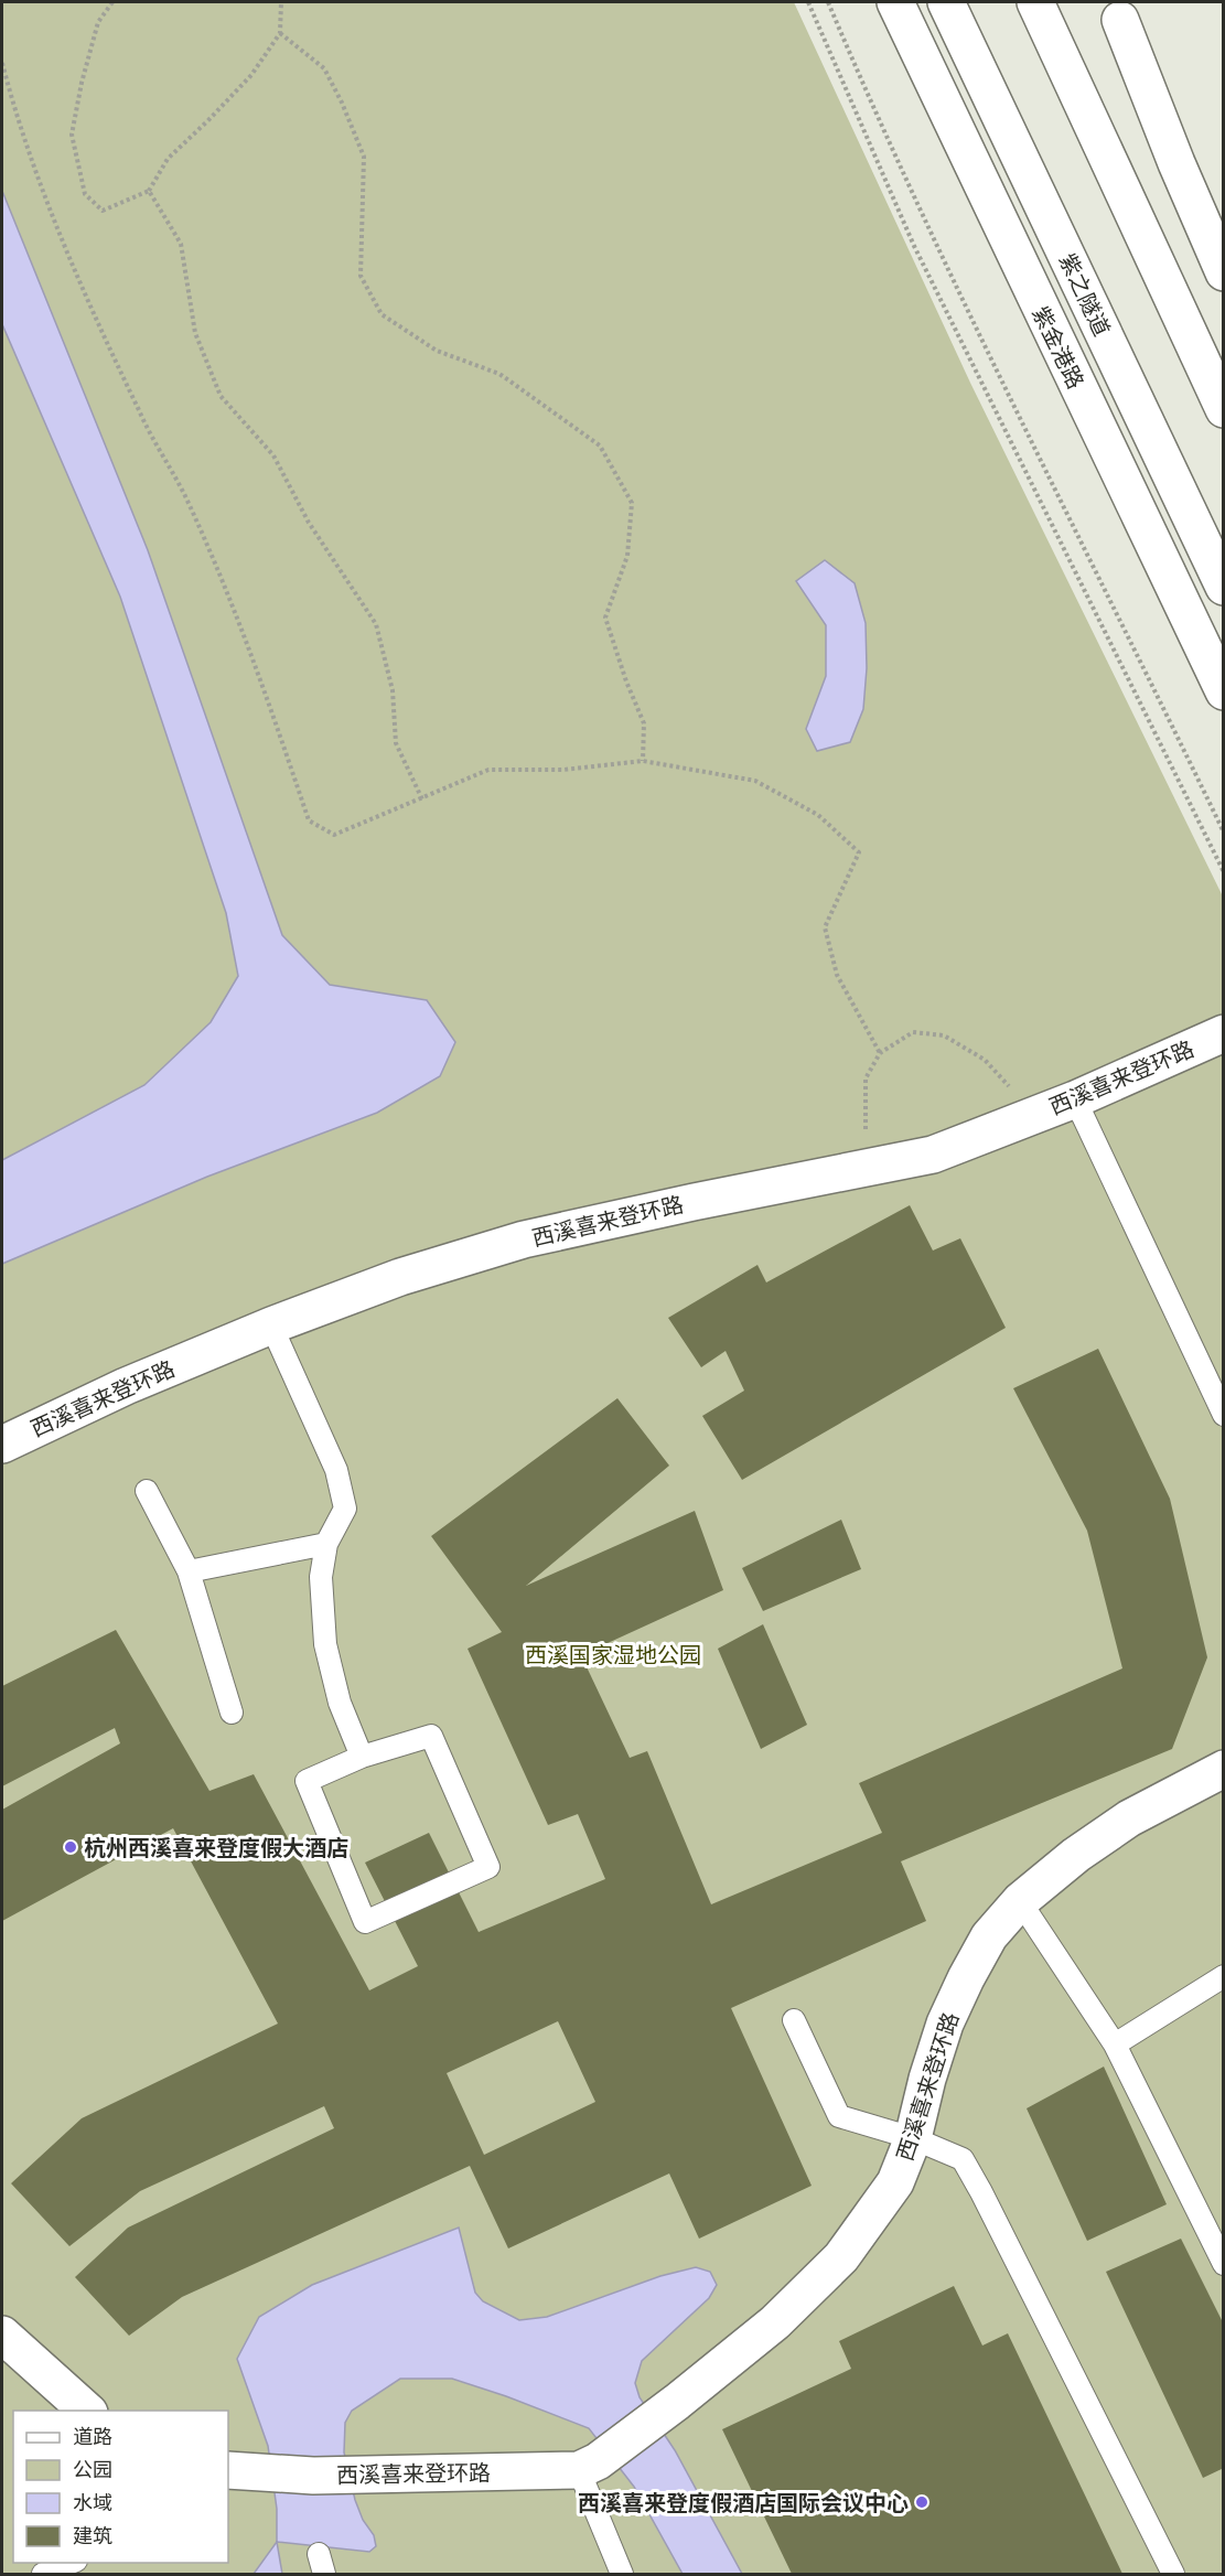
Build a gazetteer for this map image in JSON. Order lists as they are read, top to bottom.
{
  "streets": {
    "main road": ["紫之隧道", "紫金港路", "西溪喜来登环路"]
  },
  "parks": ["西溪国家湿地公园"],
  "places": ["杭州西溪喜来登度假大酒店", "西溪喜来登度假酒店国际会议中心"],
  "legend": [
    "道路",
    "公园",
    "水域",
    "建筑"
  ]
}
